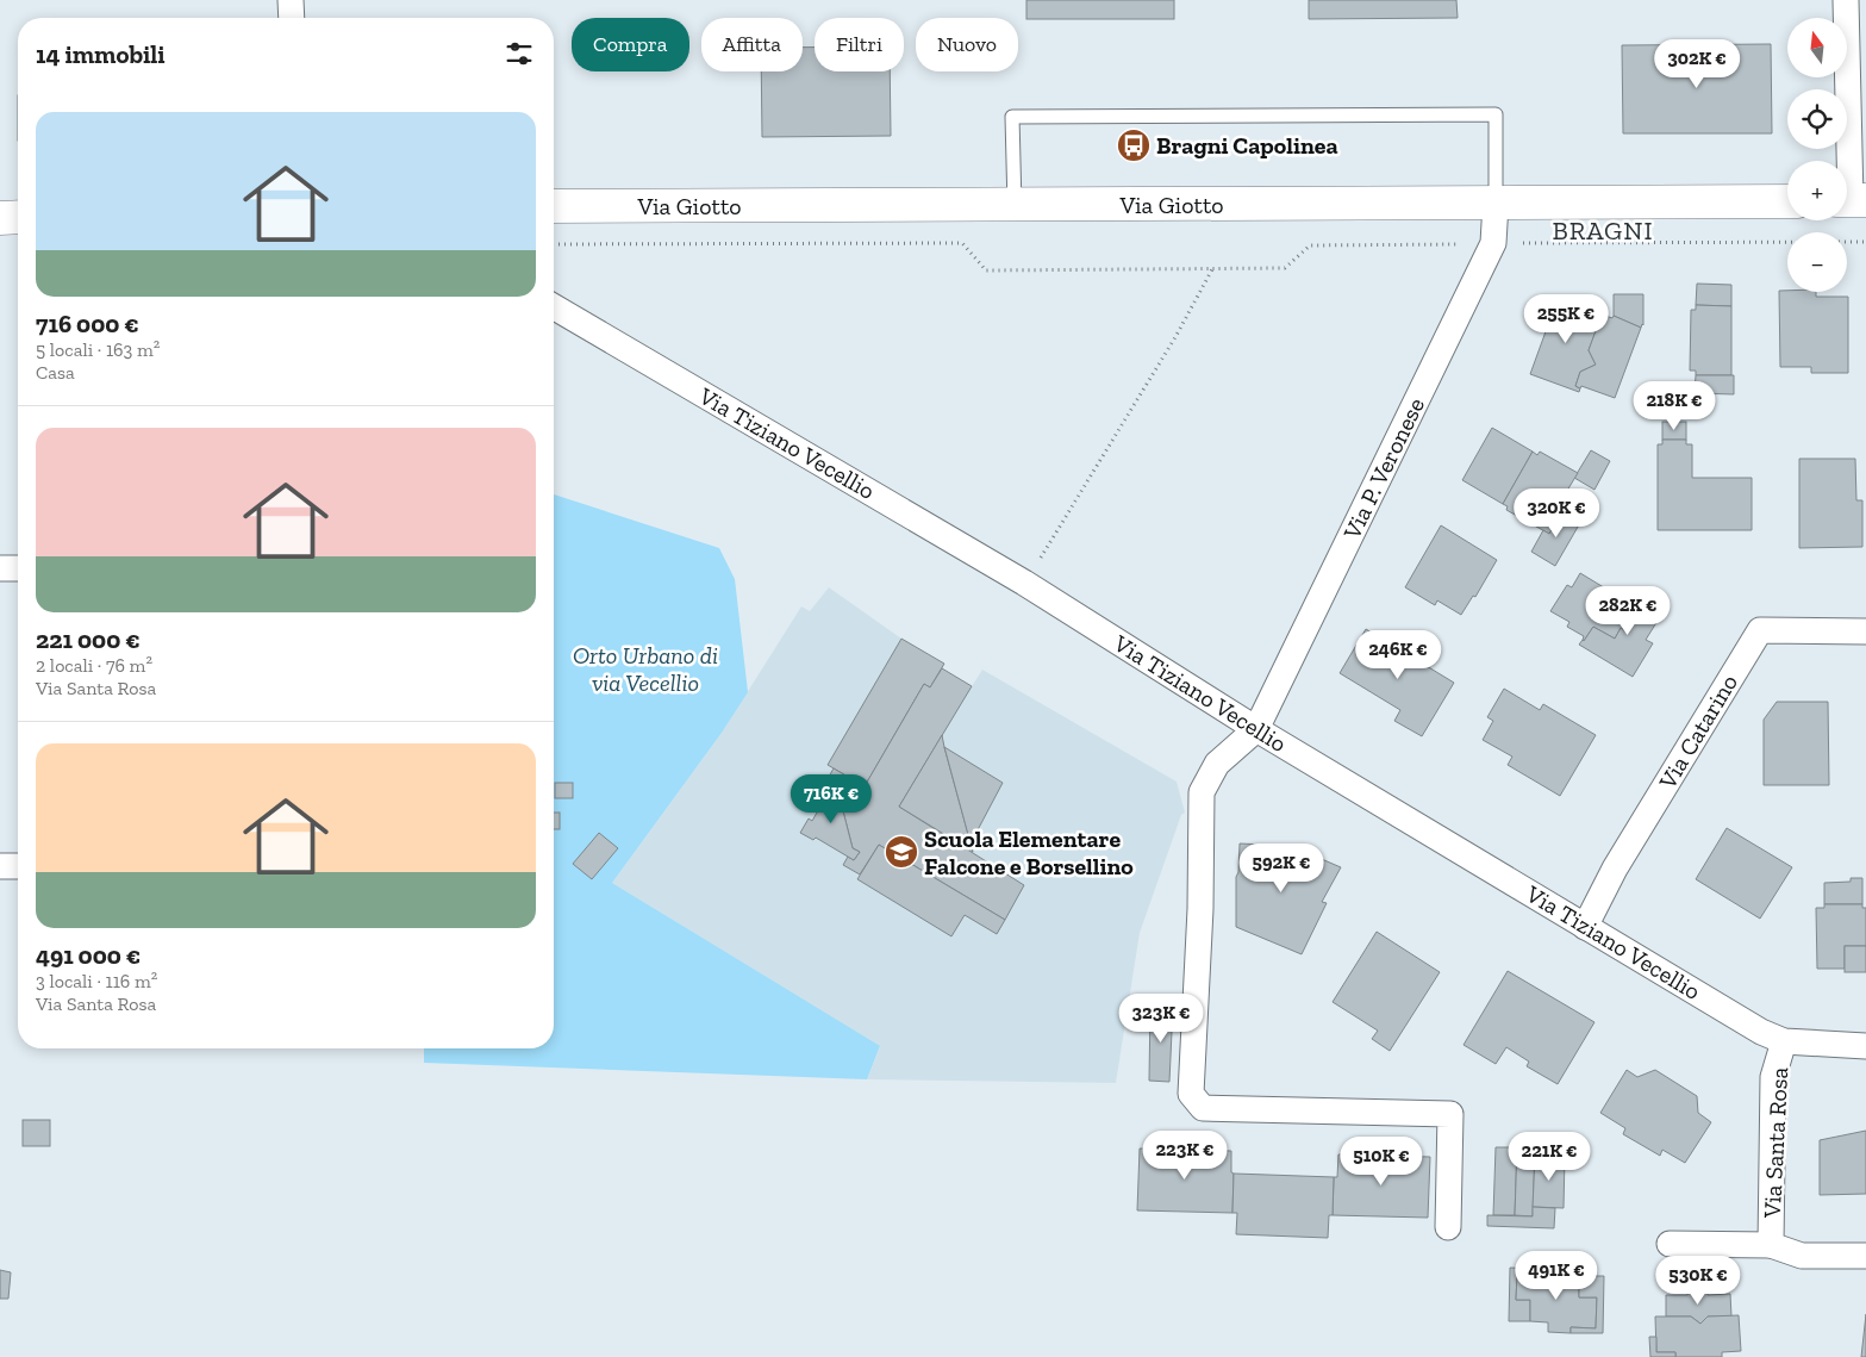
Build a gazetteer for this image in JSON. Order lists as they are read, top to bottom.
{
  "streets": {
    "street": [
      "Via Giotto",
      "Via Tiziano Vecellio",
      "Via P. Veronese",
      "Via Catarino",
      "Via Santa Rosa"
    ]
  },
  "crossings": [
    ["Via Giotto", "Via P. Veronese"],
    ["Via Tiziano Vecellio", "Via P. Veronese"],
    ["Via Tiziano Vecellio", "Via Catarino"],
    ["Via Tiziano Vecellio", "Via Santa Rosa"]
  ],
  "districts": ["BRAGNI"],
  "parks": ["Orto Urbano di via Vecellio"],
  "places": {
    "bus stop": ["Bragni Capolinea"],
    "school or university": ["Scuola Elementare Falcone e Borsellino"]
  },
  "north": "top",
  "page": {
    "map_buttons": ["+", "−"],
    "chip": [
      "Compra",
      "Affitta",
      "Filtri",
      "Nuovo"
    ],
    "heading": "14 immobili",
    "price": [
      "302K €",
      "255K €",
      "218K €",
      "320K €",
      "282K €",
      "246K €",
      "716K €",
      "592K €",
      "323K €",
      "223K €",
      "221K €",
      "510K €",
      "491K €",
      "530K €"
    ],
    "list": [
      {
        "name": "716 000 €",
        "note": "5 locali · 163 m² · Casa"
      },
      {
        "name": "221 000 €",
        "note": "2 locali · 76 m² · Via Santa Rosa"
      },
      {
        "name": "491 000 €",
        "note": "3 locali · 116 m² · Via Santa Rosa"
      }
    ]
  }
}
